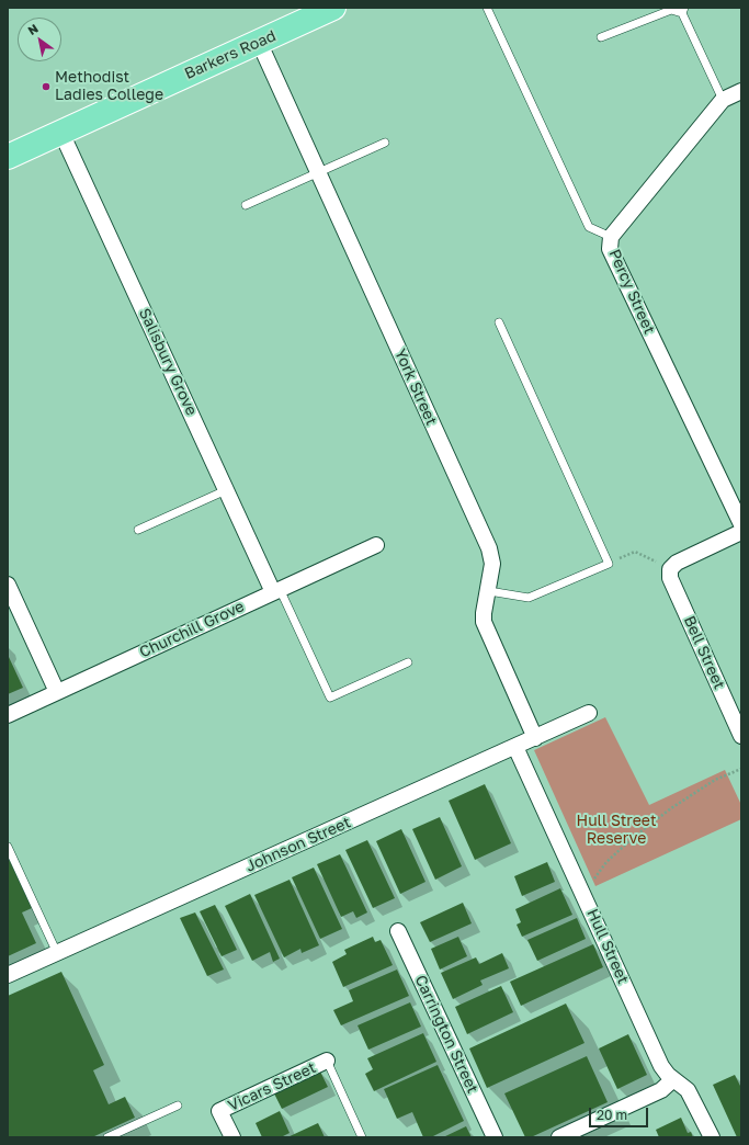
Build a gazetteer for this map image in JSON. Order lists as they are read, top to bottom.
{
  "streets": {
    "main road": ["Barkers Road"],
    "street": [
      "Percy Street",
      "Salisbury Grove",
      "York Street",
      "Churchill Grove",
      "Bell Street",
      "Johnson Street",
      "Hull Street",
      "Carrington Street",
      "Vicars Street"
    ]
  },
  "crossings": [
    ["Barkers Road", "Salisbury Grove"],
    ["Barkers Road", "York Street"],
    ["Salisbury Grove", "Churchill Grove"],
    ["York Street", "Johnson Street"],
    ["Johnson Street", "Hull Street"]
  ],
  "parks": ["Hull Street Reserve"],
  "places": ["Methodist Ladies College"],
  "scale_bar": "20 m",
  "north": "top left"
}
